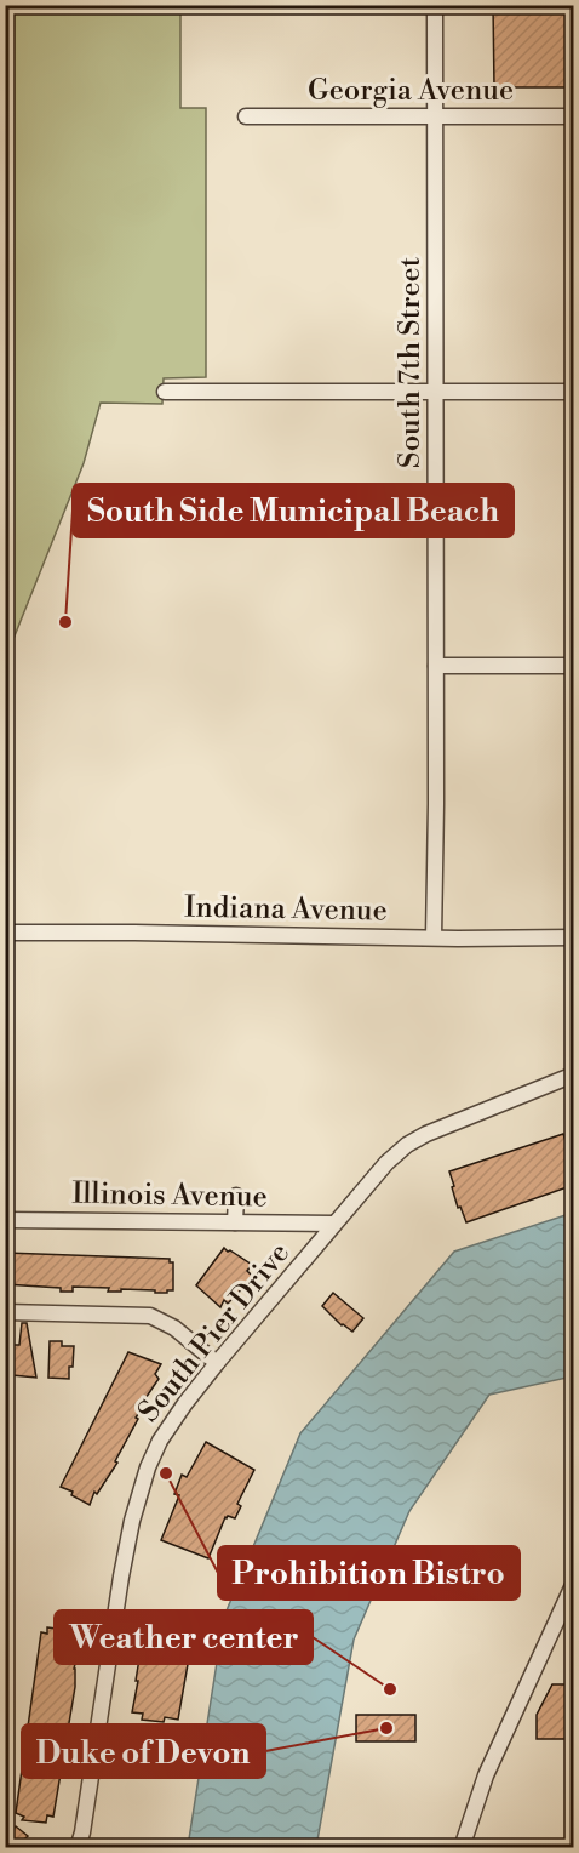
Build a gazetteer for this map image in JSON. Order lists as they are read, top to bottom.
{
  "streets": {
    "street": [
      "Georgia Avenue",
      "South 7th Street",
      "Indiana Avenue",
      "Illinois Avenue",
      "South Pier Drive"
    ]
  },
  "crossings": [
    ["Georgia Avenue", "South 7th Street"],
    ["South 7th Street", "Indiana Avenue"],
    ["Illinois Avenue", "South Pier Drive"]
  ],
  "places": [
    "South Side Municipal Beach",
    "Prohibition Bistro",
    "Weather center",
    "Duke of Devon"
  ]
}
